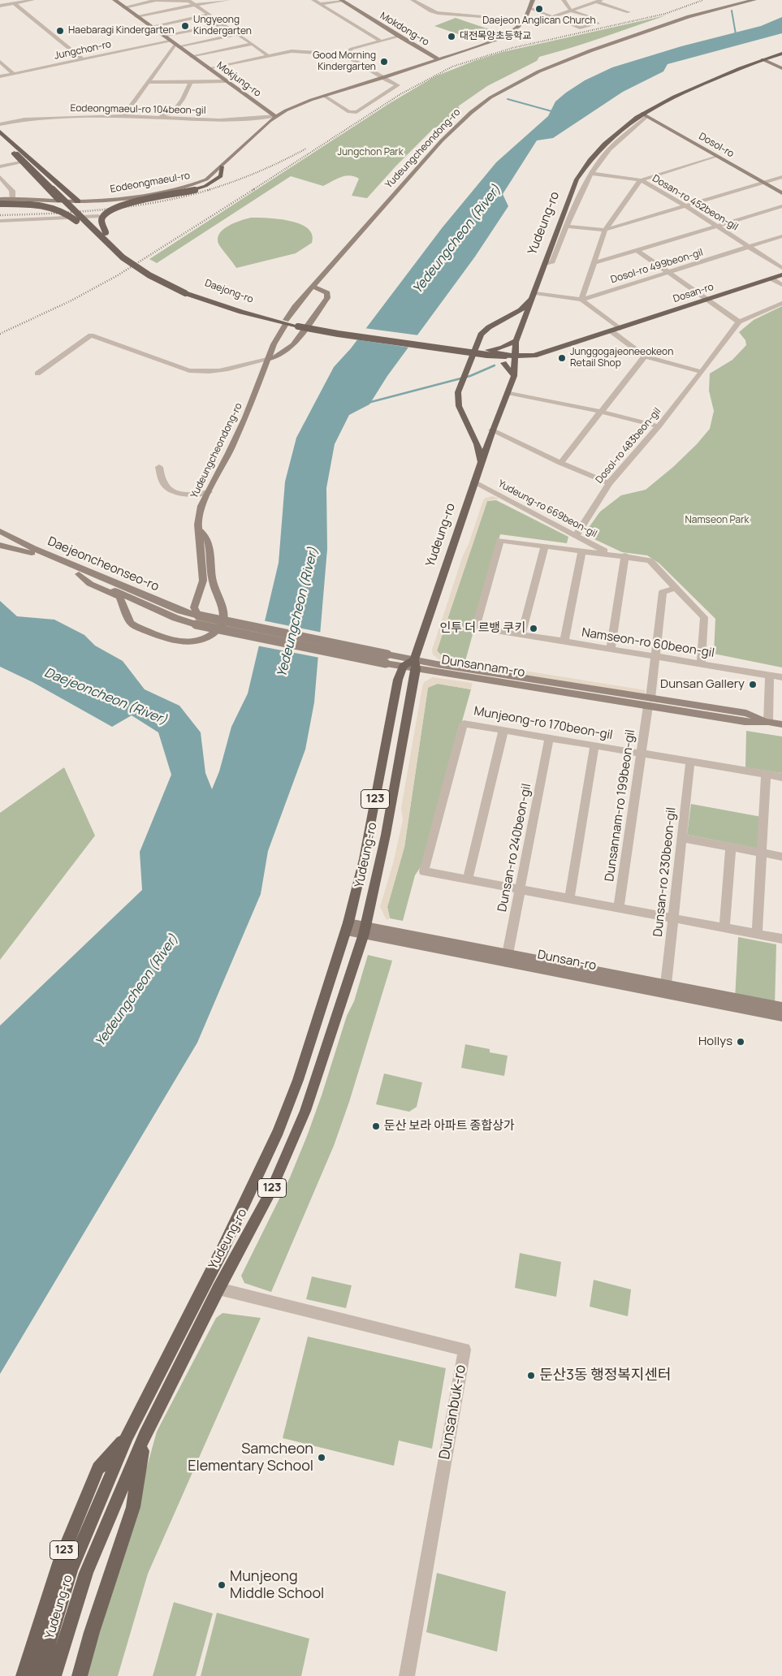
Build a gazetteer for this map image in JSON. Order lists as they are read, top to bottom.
{
  "streets": {
    "main road": [
      "Mokdong-ro",
      "Mokjung-ro",
      "Dosol-ro",
      "Yudeungcheondong-ro",
      "Eodeongmaeul-ro",
      "Yudeung-ro",
      "Daejong-ro",
      "Dosan-ro",
      "Daejeoncheonseo-ro",
      "Dunsannam-ro",
      "123",
      "Dunsan-ro"
    ],
    "street": [
      "Jungchon-ro",
      "Eodeongmaeul-ro 104beon-gil",
      "Dosan-ro 452beon-gil",
      "Dosol-ro 499beon-gil",
      "Dosol-ro 483beon-gil",
      "Yudeung-ro 669beon-gil",
      "Namseon-ro 60beon-gil",
      "Munjeong-ro 170beon-gil",
      "Dunsannam-ro 199beon-gil",
      "Dunsan-ro 240beon-gil",
      "Dunsan-ro 230beon-gil",
      "Dunsanbuk-ro"
    ]
  },
  "crossings": [
    ["Mokdong-ro", "Eodeongmaeul-ro"],
    ["Jungchon-ro", "Mokjung-ro"],
    ["Mokjung-ro", "Eodeongmaeul-ro 104beon-gil"],
    ["Mokjung-ro", "Eodeongmaeul-ro"],
    ["Eodeongmaeul-ro 104beon-gil", "Eodeongmaeul-ro"],
    ["Dosol-ro", "Yudeung-ro"],
    ["Yudeungcheondong-ro", "Daejong-ro"],
    ["Yudeungcheondong-ro", "Daejeoncheonseo-ro"],
    ["Yudeungcheondong-ro", "Dunsannam-ro"],
    ["Dosan-ro 452beon-gil", "Dosol-ro 499beon-gil"],
    ["Yudeung-ro", "Dosol-ro 499beon-gil"],
    ["Yudeung-ro", "Daejong-ro"],
    ["Yudeung-ro", "Dosan-ro"],
    ["Yudeung-ro", "Yudeung-ro 669beon-gil"],
    ["Yudeung-ro", "Dunsannam-ro"],
    ["Yudeung-ro", "123"],
    ["Yudeung-ro", "Dunsan-ro"],
    ["Yudeung-ro", "Dunsanbuk-ro"],
    ["Daejong-ro", "Dosan-ro"],
    ["Dosol-ro 483beon-gil", "Yudeung-ro 669beon-gil"],
    ["Yudeung-ro 669beon-gil", "Namseon-ro 60beon-gil"],
    ["Yudeung-ro 669beon-gil", "Dunsannam-ro 199beon-gil"],
    ["Daejeoncheonseo-ro", "Dunsannam-ro"],
    ["Namseon-ro 60beon-gil", "Dunsannam-ro 199beon-gil"],
    ["Dunsannam-ro", "Dunsannam-ro 199beon-gil"],
    ["Munjeong-ro 170beon-gil", "Dunsannam-ro 199beon-gil"],
    ["Munjeong-ro 170beon-gil", "Dunsan-ro 240beon-gil"],
    ["Munjeong-ro 170beon-gil", "Dunsan-ro 230beon-gil"],
    ["Dunsan-ro 240beon-gil", "Dunsan-ro"],
    ["Dunsan-ro 230beon-gil", "Dunsan-ro"]
  ],
  "water": ["Yedeungcheon (River)", "Daejeoncheon (River)"],
  "parks": ["Jungchon Park", "Namseon Park"],
  "places": [
    "Daejeon Anglican Church",
    "Ungyeong Kindergarten",
    "Haebaragi Kindergarten",
    "대전목양초등학교",
    "Good Morning Kindergarten",
    "Junggogajeoneeokeon Retail Shop",
    "인투 더 르뱅 쿠키",
    "Dunsan Gallery",
    "Hollys",
    "둔산 보라 아파트 종합상가",
    "둔산3동 행정복지센터",
    "Samcheon Elementary School",
    "Munjeong Middle School"
  ]
}
